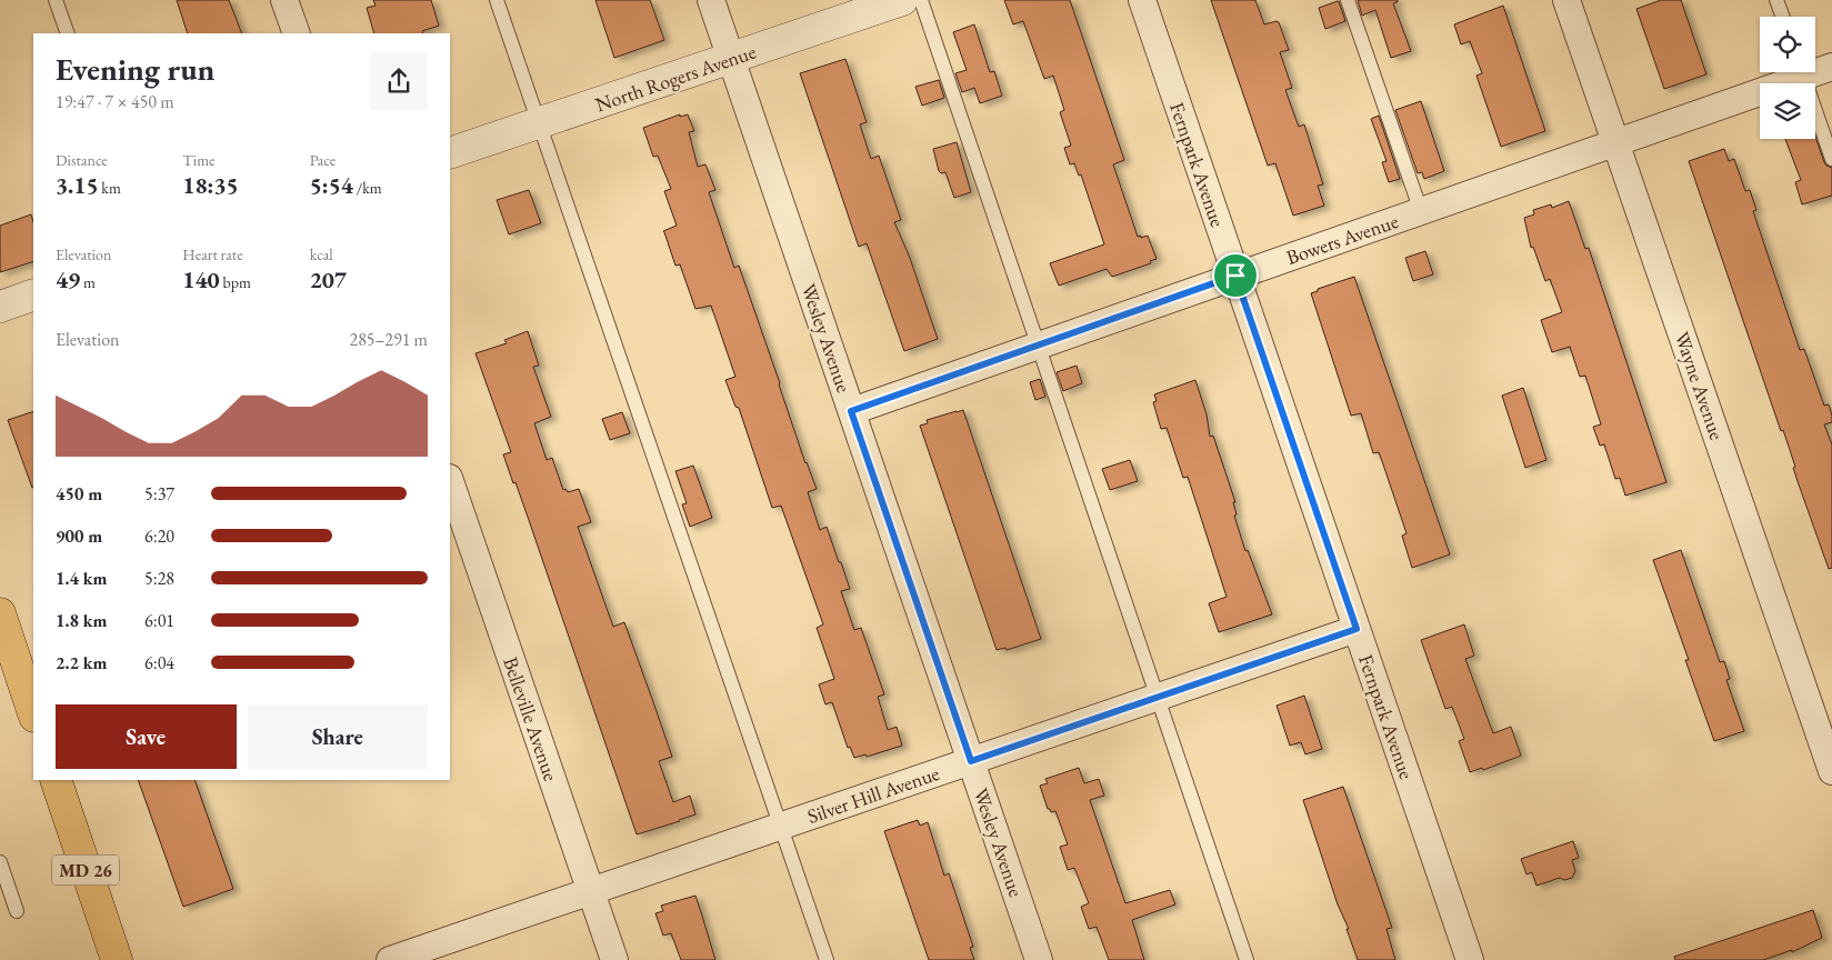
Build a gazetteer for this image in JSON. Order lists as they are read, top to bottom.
{
  "streets": {
    "main road": ["MD 26"],
    "street": [
      "North Rogers Avenue",
      "Fernpark Avenue",
      "Bowers Avenue",
      "Wesley Avenue",
      "Wayne Avenue",
      "Belleville Avenue",
      "Silver Hill Avenue"
    ]
  },
  "crossings": [
    ["North Rogers Avenue", "Wesley Avenue"],
    ["Fernpark Avenue", "Bowers Avenue"],
    ["Fernpark Avenue", "Silver Hill Avenue"],
    ["Bowers Avenue", "Wesley Avenue"],
    ["Bowers Avenue", "Wayne Avenue"],
    ["Wesley Avenue", "Silver Hill Avenue"],
    ["Belleville Avenue", "Silver Hill Avenue"]
  ],
  "page": {
    "heading": ["Evening run", "19:47 · 7 × 450 m"],
    "stats": [
      ["Distance", "3.15 km"],
      ["Time", "18:35"],
      ["Pace", "5:54 /km"],
      ["Elevation", "49 m"],
      ["Heart rate", "140 bpm"],
      ["kcal", "207"]
    ],
    "chart": ["Elevation", "285–291 m"],
    "list": [
      {
        "name": "450 m",
        "note": "5:37"
      },
      {
        "name": "900 m",
        "note": "6:20"
      },
      {
        "name": "1.4 km",
        "note": "5:28"
      },
      {
        "name": "1.8 km",
        "note": "6:01"
      },
      {
        "name": "2.2 km",
        "note": "6:04"
      }
    ],
    "buttons": ["Save", "Share"]
  }
}
